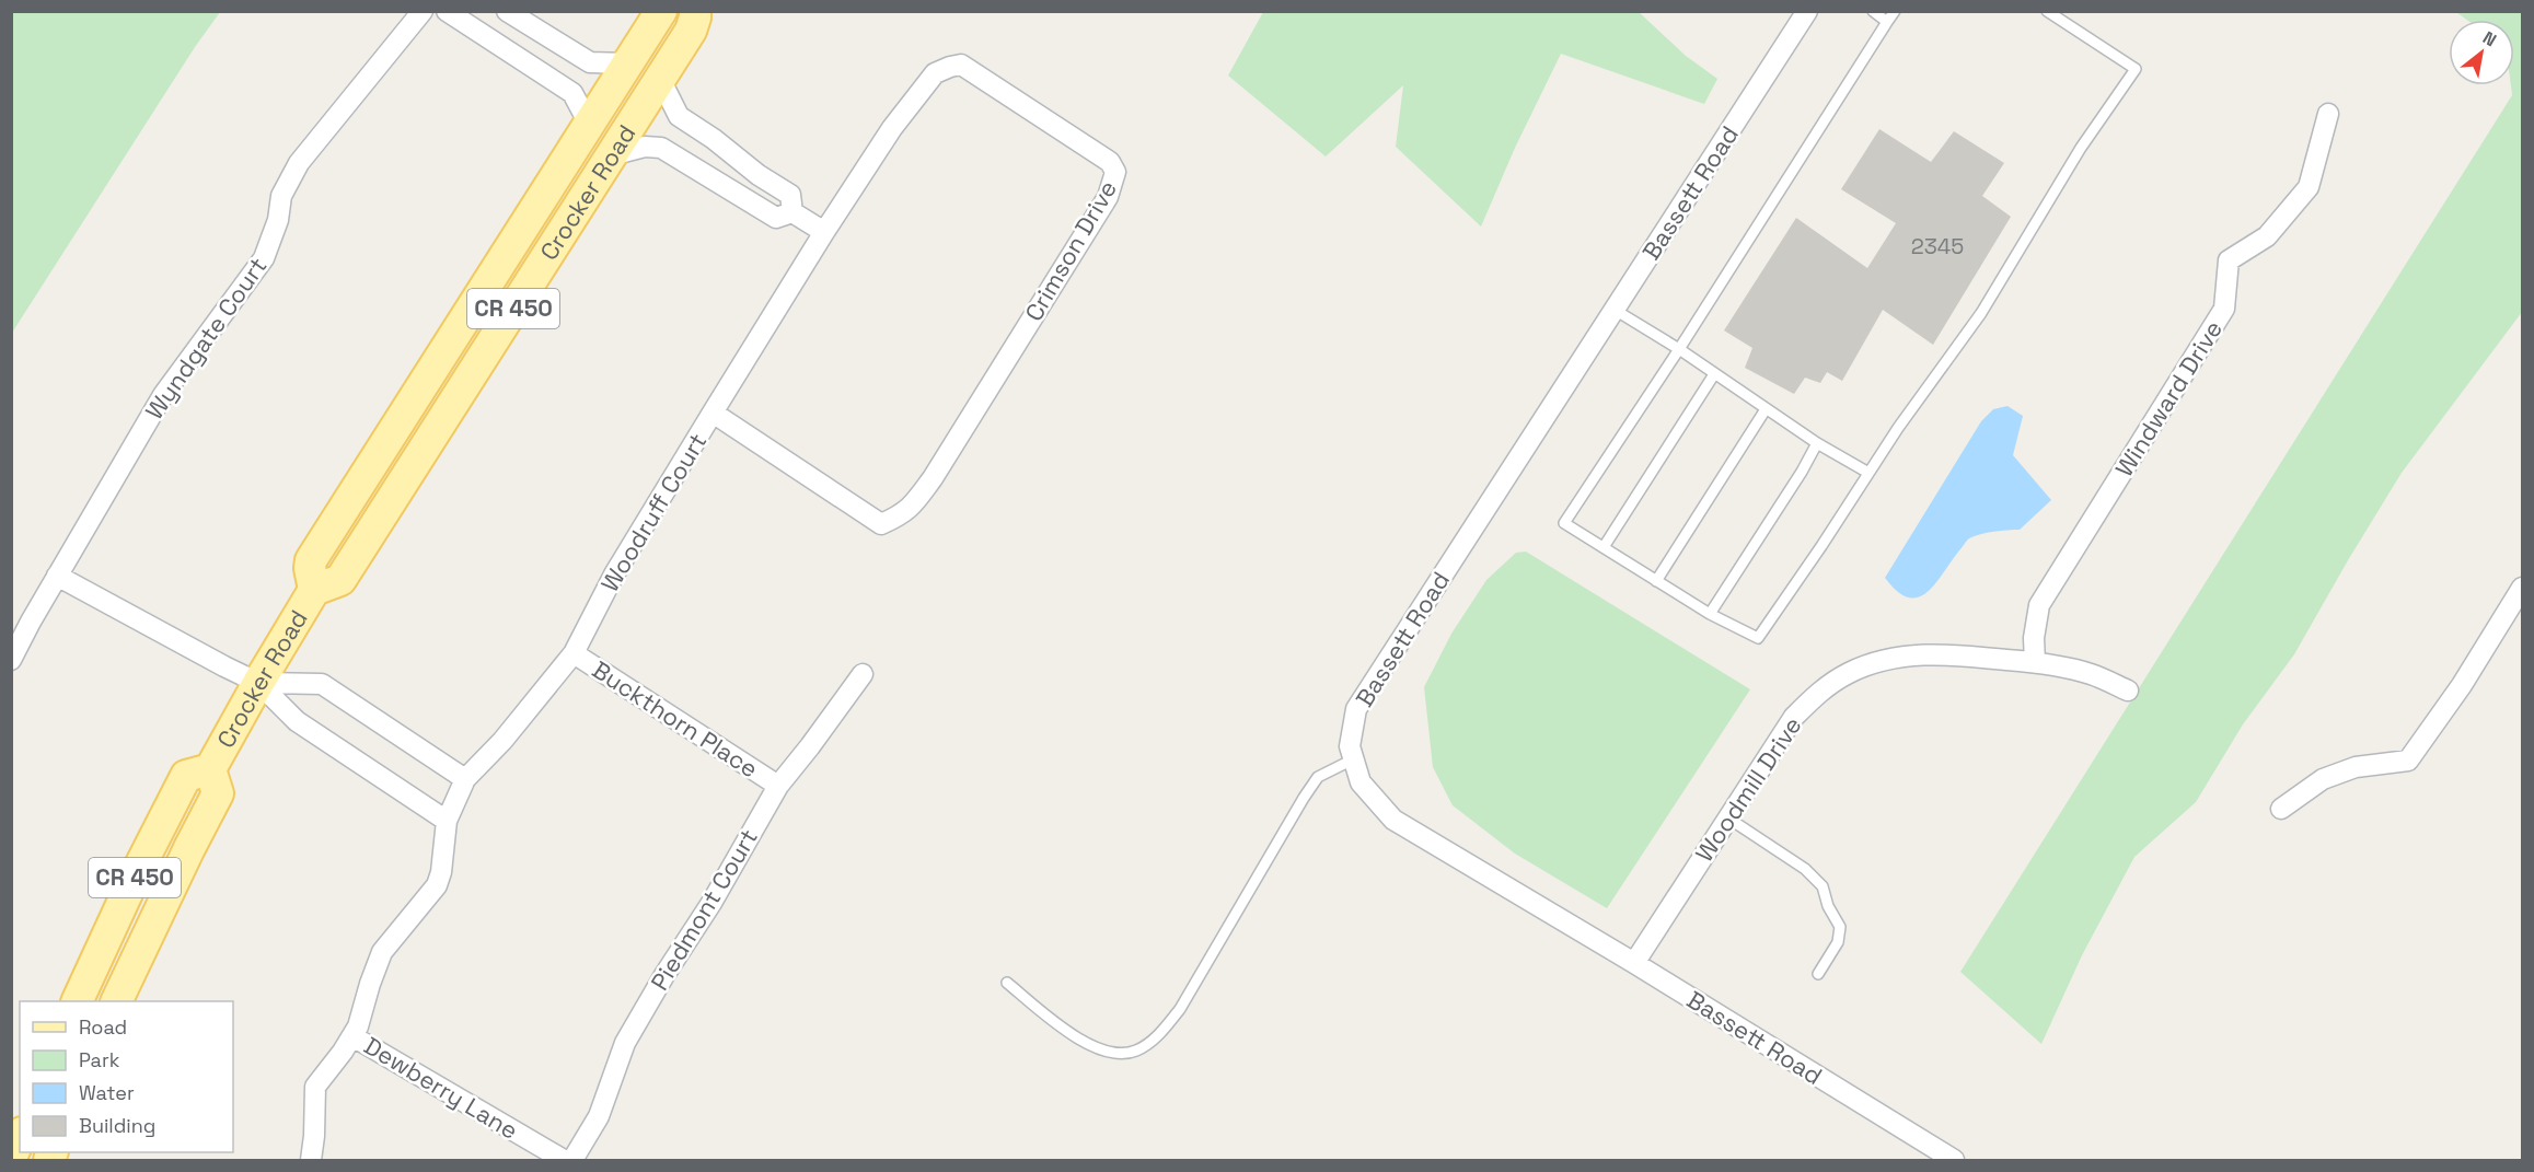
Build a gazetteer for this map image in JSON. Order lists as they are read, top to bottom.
{
  "streets": {
    "main road": ["Crocker Road", "CR 450"],
    "street": [
      "Bassett Road",
      "Crimson Drive",
      "Wyndgate Court",
      "Windward Drive",
      "Woodruff Court",
      "Buckthorn Place",
      "Woodmill Drive",
      "Piedmont Court",
      "Dewberry Lane"
    ]
  },
  "crossings": [
    ["Bassett Road", "Woodmill Drive"],
    ["Crimson Drive", "Woodruff Court"],
    ["Windward Drive", "Woodmill Drive"],
    ["Woodruff Court", "Buckthorn Place"],
    ["Woodruff Court", "Dewberry Lane"],
    ["Buckthorn Place", "Piedmont Court"]
  ],
  "house_numbers": ["2345"],
  "legend": [
    "Road",
    "Park",
    "Water",
    "Building"
  ],
  "north": "top right"
}
